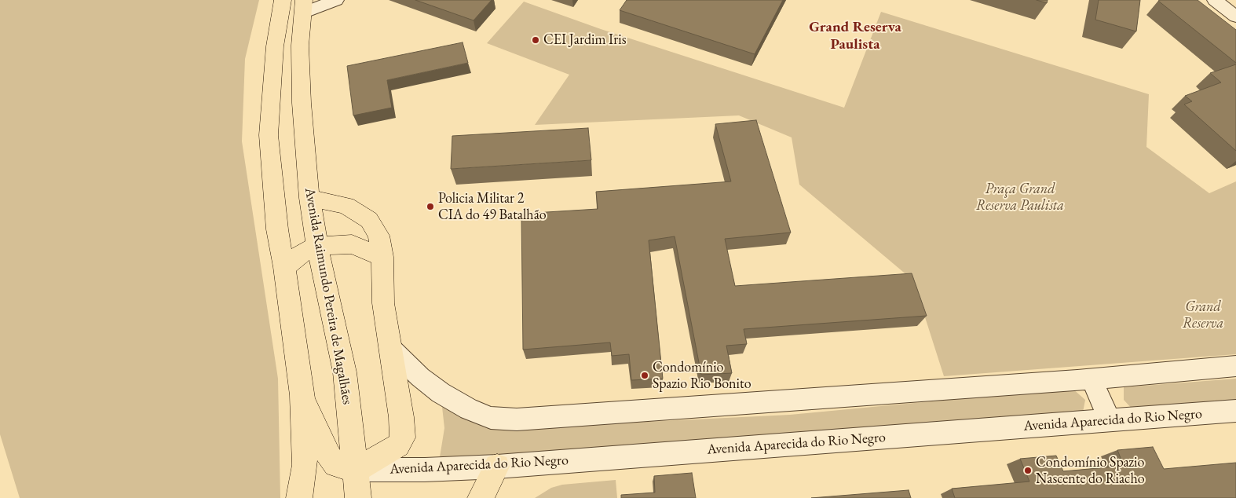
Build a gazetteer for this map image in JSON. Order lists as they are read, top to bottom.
{
  "streets": {
    "main road": ["Avenida Raimundo Pereira de Magalhães"],
    "street": ["Avenida Aparecida do Rio Negro"]
  },
  "crossings": [
    ["Avenida Raimundo Pereira de Magalhães", "Avenida Aparecida do Rio Negro"]
  ],
  "districts": ["Grand Reserva Paulista"],
  "parks": ["Praça Grand Reserva Paulista", "Grand Reserva"],
  "places": [
    "CEI Jardim Iris",
    "Policia Militar 2 CIA do 49 Batalhão",
    "Condomínio Spazio Rio Bonito",
    "Condomínio Spazio Nascente do Riacho"
  ]
}
